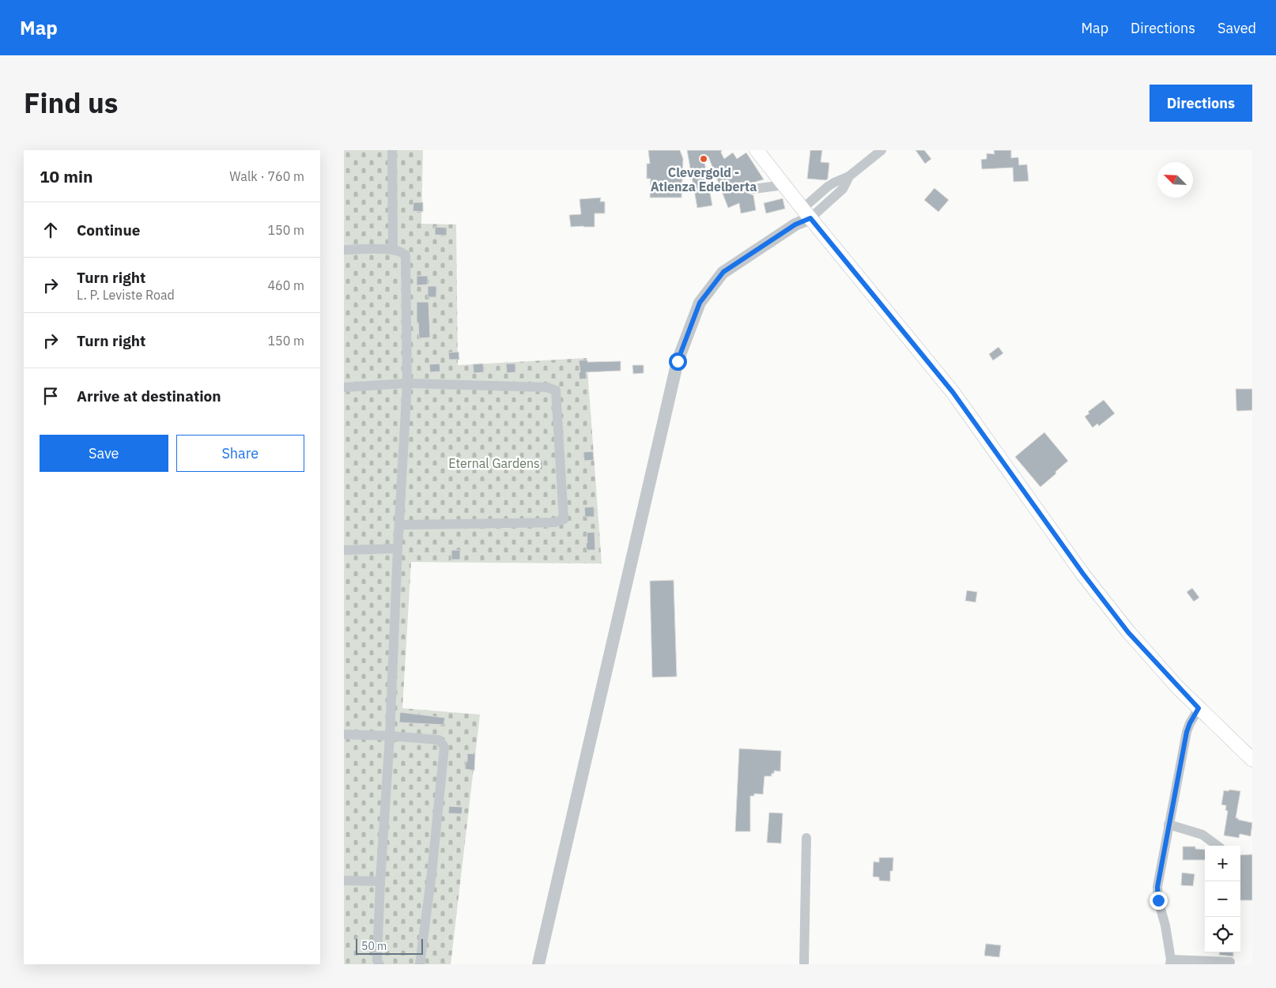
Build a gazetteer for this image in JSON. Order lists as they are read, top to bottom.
{
  "parks": ["Eternal Gardens"],
  "places": ["Clevergold - Atienza Edelberta"],
  "scale_bar": "50 m",
  "north": "top left",
  "page": {
    "header": "Map",
    "nav": ["Map", "Directions", "Saved"],
    "title": "Find us",
    "buttons": [
      "Directions",
      ["Save", "Share"]
    ],
    "heading": ["10 min", "Walk · 760 m"],
    "list": [
      ["Continue", "150 m"],
      ["Turn right", "L. P. Leviste Road", "460 m"],
      ["Turn right", "150 m"],
      "Arrive at destination"
    ],
    "map_buttons": ["+", "−"],
    "scale": "50 m"
  }
}
